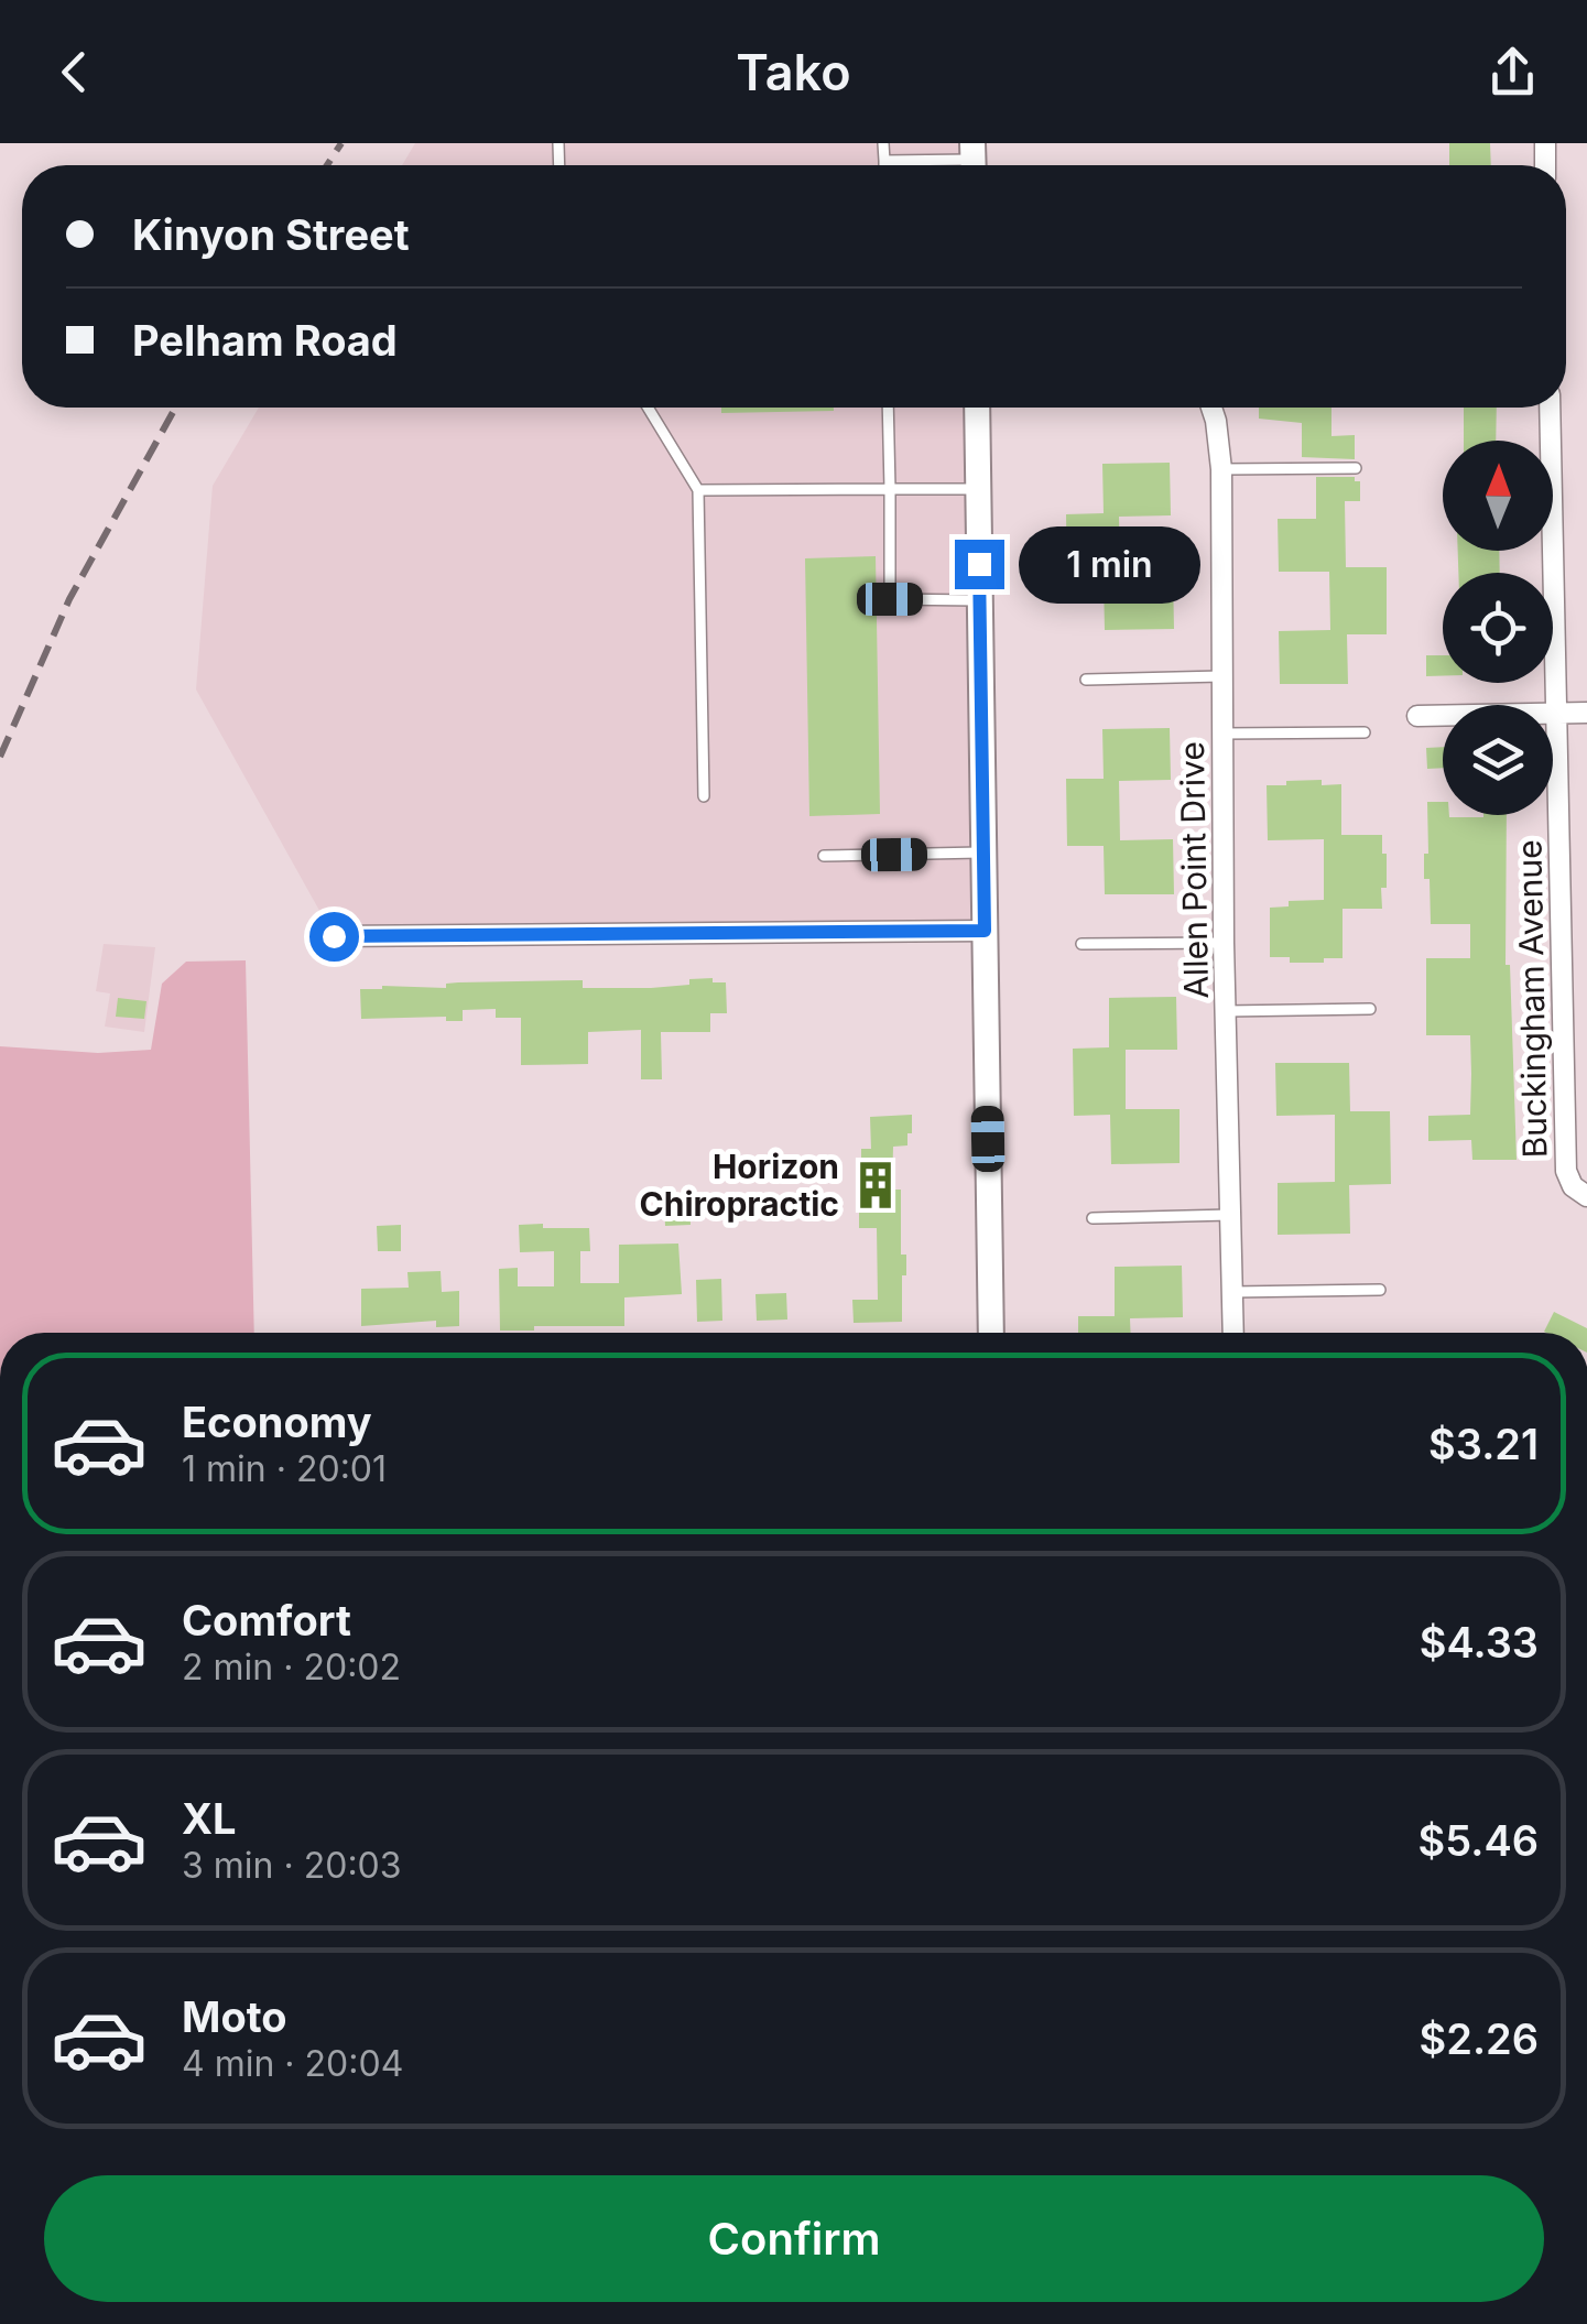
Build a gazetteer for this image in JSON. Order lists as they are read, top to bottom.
{
  "streets": {
    "street": ["Allen Point Drive", "Buckingham Avenue"]
  },
  "places": {
    "building": ["Horizon Chiropractic"]
  },
  "north": "top",
  "page": {
    "header": "Tako",
    "banner": ["Kinyon Street", "Pelham Road"],
    "bubble": "1 min",
    "list": [
      {
        "name": "Economy",
        "note": "1 min · 20:01",
        "value": "$3.21"
      },
      {
        "name": "Comfort",
        "note": "2 min · 20:02",
        "value": "$4.33"
      },
      {
        "name": "XL",
        "note": "3 min · 20:03",
        "value": "$5.46"
      },
      {
        "name": "Moto",
        "note": "4 min · 20:04",
        "value": "$2.26"
      }
    ],
    "buttons": "Confirm"
  }
}
